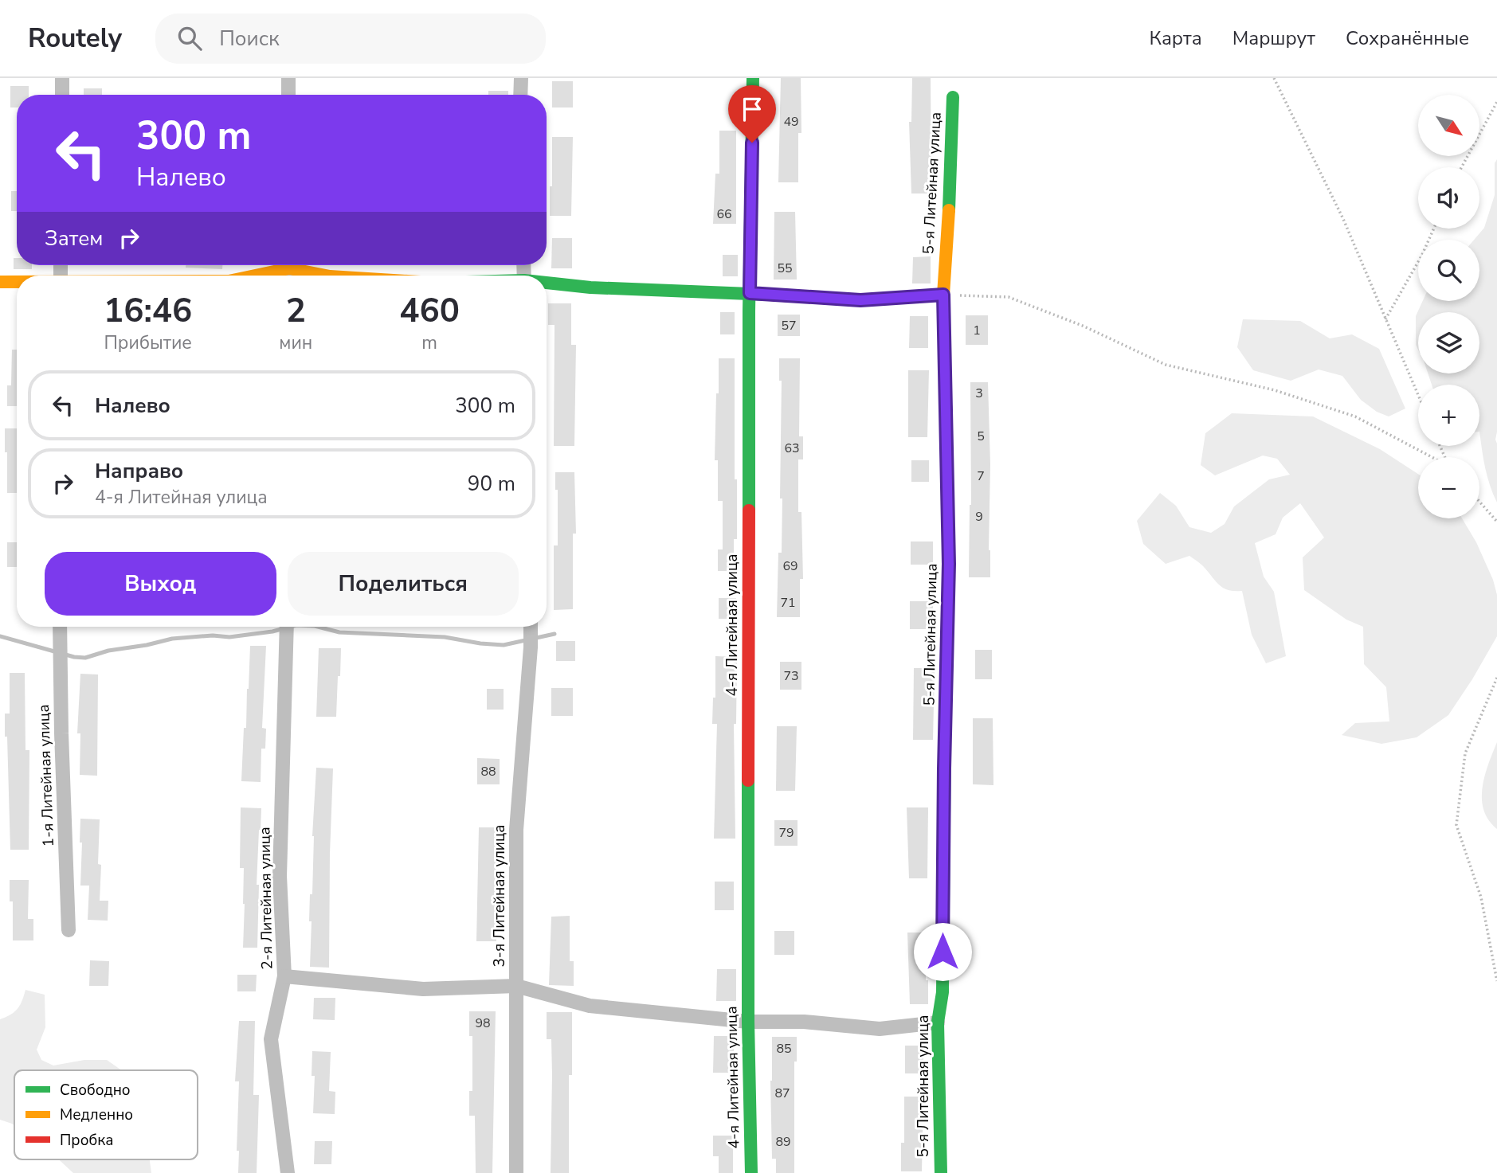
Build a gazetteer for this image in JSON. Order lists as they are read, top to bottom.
{
  "streets": {
    "street": [
      "5-я Литейная улица",
      "4-я Литейная улица",
      "1-я Литейная улица",
      "3-я Литейная улица",
      "2-я Литейная улица"
    ]
  },
  "house_numbers": [
    "49",
    "66",
    "55",
    "57",
    "1",
    "3",
    "5",
    "63",
    "7",
    "9",
    "69",
    "71",
    "73",
    "88",
    "79",
    "98",
    "85",
    "87",
    "89"
  ],
  "legend": ["Свободно", "Медленно", "Пробка"],
  "north": "bottom right",
  "page": {
    "header": "Routely",
    "search": "Поиск",
    "nav": ["Карта", "Маршрут", "Сохранённые"],
    "map_buttons": ["+", "−"],
    "turn": ["300 m", "Налево"],
    "then": "Затем",
    "eta": [
      "16:46",
      "Прибытие",
      "2",
      "мин",
      "460",
      "m"
    ],
    "list": [
      {
        "name": "Налево",
        "value": "300 m"
      },
      {
        "name": "Направо",
        "note": "4-я Литейная улица",
        "value": "90 m"
      }
    ],
    "buttons": ["Выход", "Поделиться"]
  }
}
